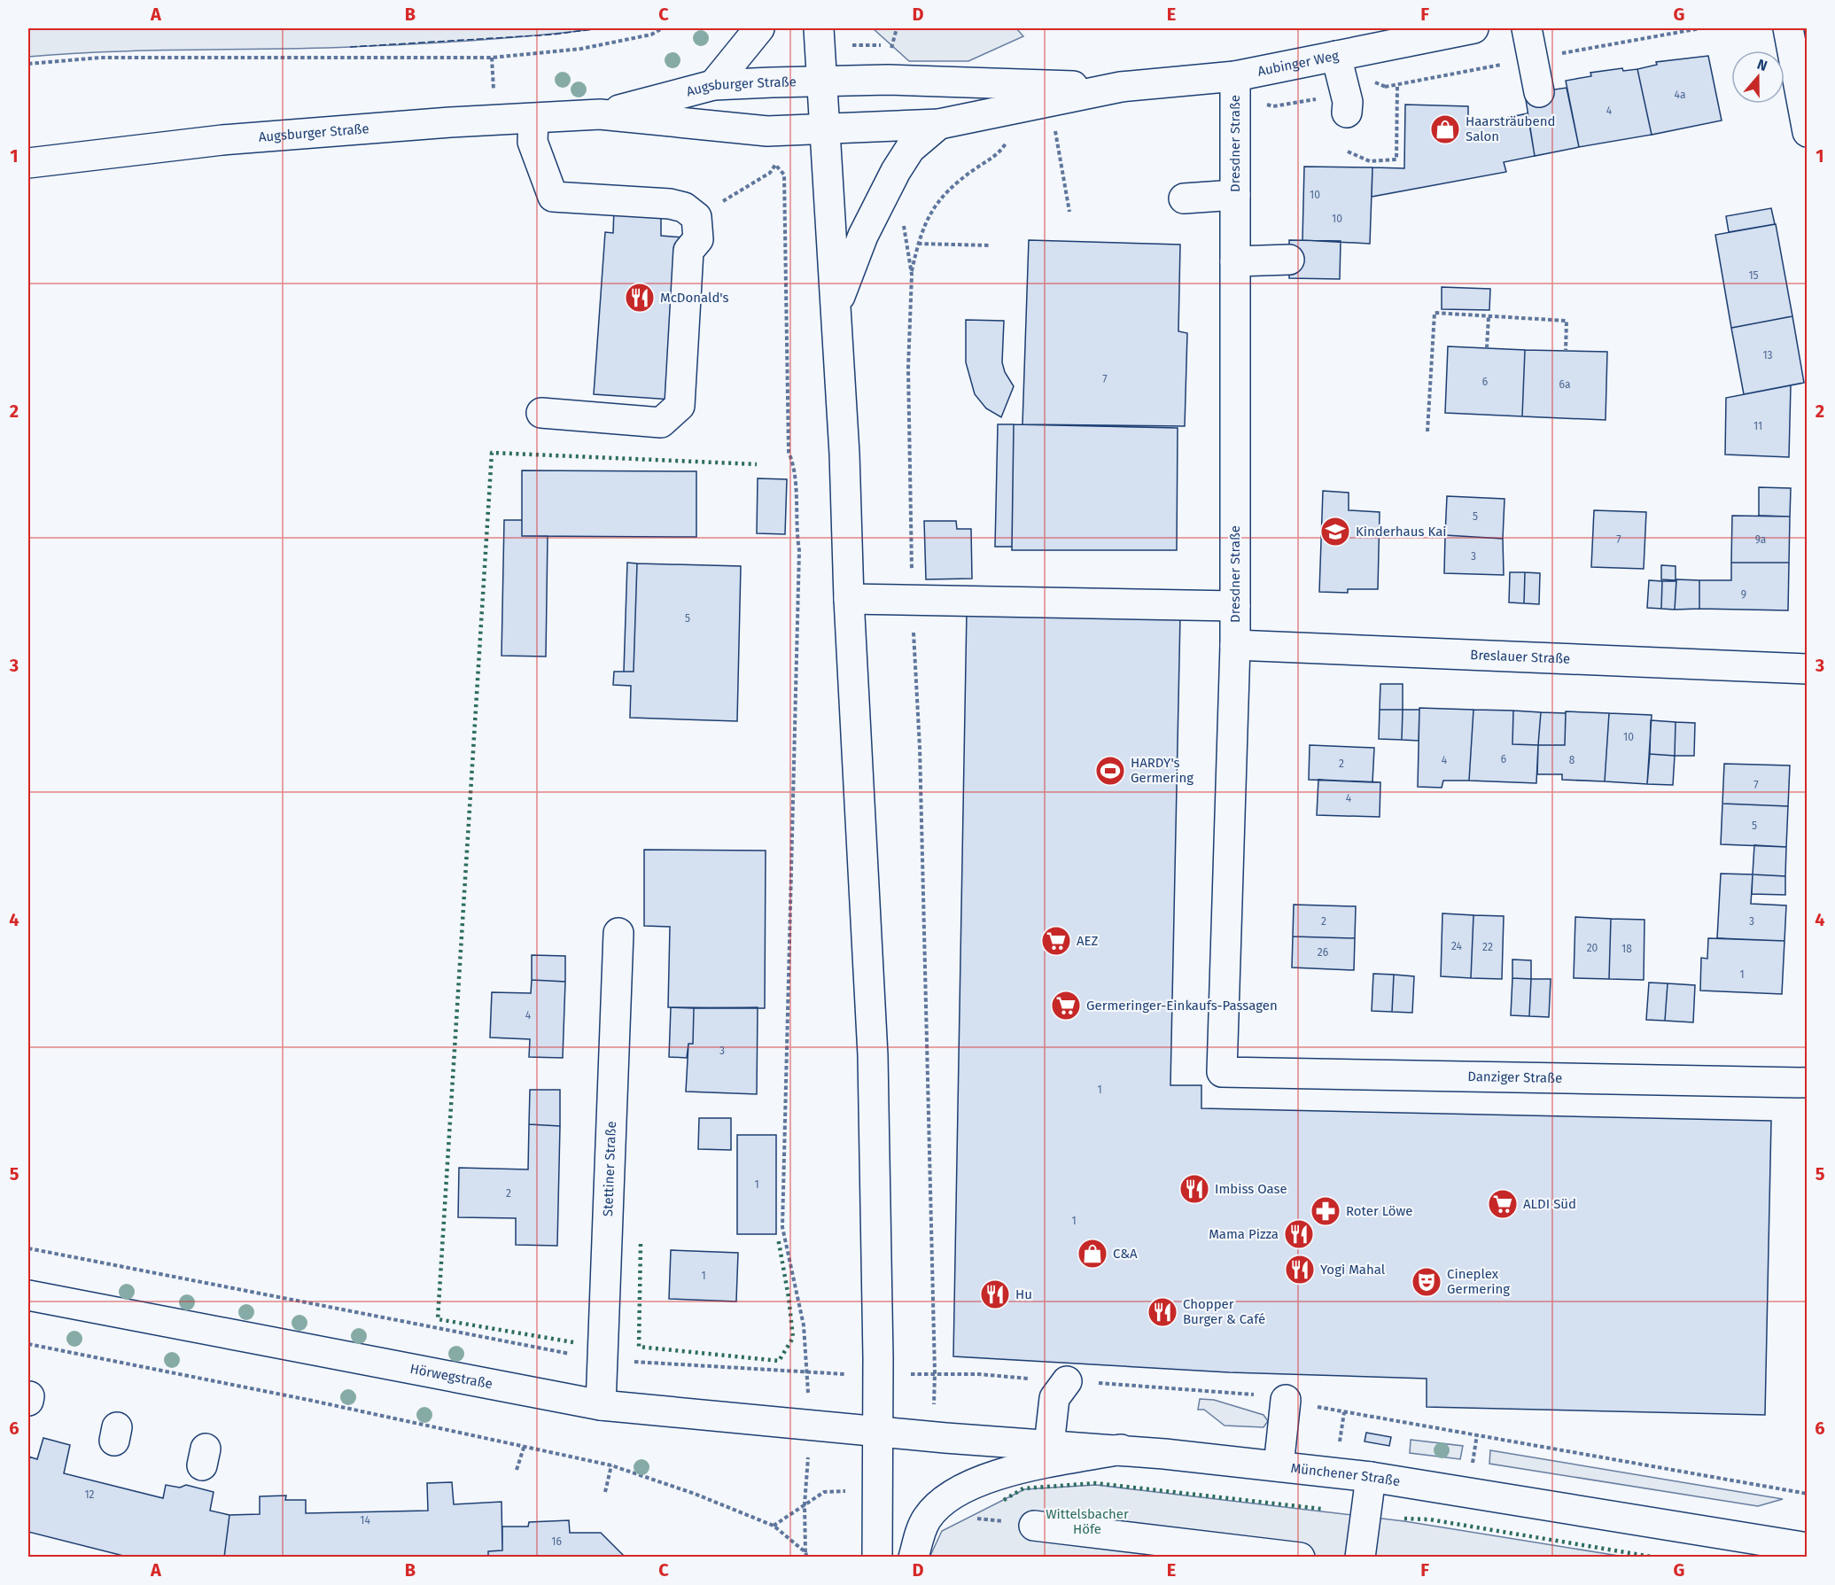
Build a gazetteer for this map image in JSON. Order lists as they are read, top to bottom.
{
  "streets": {
    "street": [
      "Aubinger Weg",
      "Augsburger Straße",
      "Dresdner Straße",
      "Breslauer Straße",
      "Danziger Straße",
      "Stettiner Straße",
      "Hörwegstraße",
      "Münchener Straße"
    ]
  },
  "crossings": [
    ["Aubinger Weg", "Augsburger Straße"],
    ["Aubinger Weg", "Dresdner Straße"],
    ["Dresdner Straße", "Breslauer Straße"],
    ["Dresdner Straße", "Danziger Straße"],
    ["Stettiner Straße", "Hörwegstraße"],
    ["Hörwegstraße", "Münchener Straße"]
  ],
  "parks": ["Wittelsbacher Höfe"],
  "places": {
    "shop": ["Haarsträubend Salon", "C&A"],
    "restaurant": [
      "McDonald's",
      "Imbiss Oase",
      "Mama Pizza",
      "Yogi Mahal",
      "Hu",
      "Chopper Burger & Café"
    ],
    "school or university": ["Kinderhaus Kai"],
    "sports": ["HARDY's Germering"],
    "supermarket": ["AEZ", "Germeringer-Einkaufs-Passagen", "ALDI Süd"],
    "pharmacy": ["Roter Löwe"],
    "theatre": ["Cineplex Germering"]
  },
  "house_numbers": [
    "4a",
    "4",
    "10",
    "10",
    "15",
    "13",
    "7",
    "6",
    "6a",
    "11",
    "5",
    "7",
    "9a",
    "3",
    "9",
    "5",
    "10",
    "6",
    "4",
    "8",
    "2",
    "7",
    "4",
    "5",
    "2",
    "3",
    "24",
    "22",
    "20",
    "18",
    "26",
    "1",
    "4",
    "3",
    "1",
    "1",
    "2",
    "1",
    "1",
    "12",
    "14",
    "16"
  ],
  "north": "top",
  "grid": {
    "columns": [
      "A",
      "B",
      "C",
      "D",
      "E",
      "F",
      "G"
    ],
    "rows": [
      "1",
      "2",
      "3",
      "4",
      "5",
      "6"
    ]
  }
}
